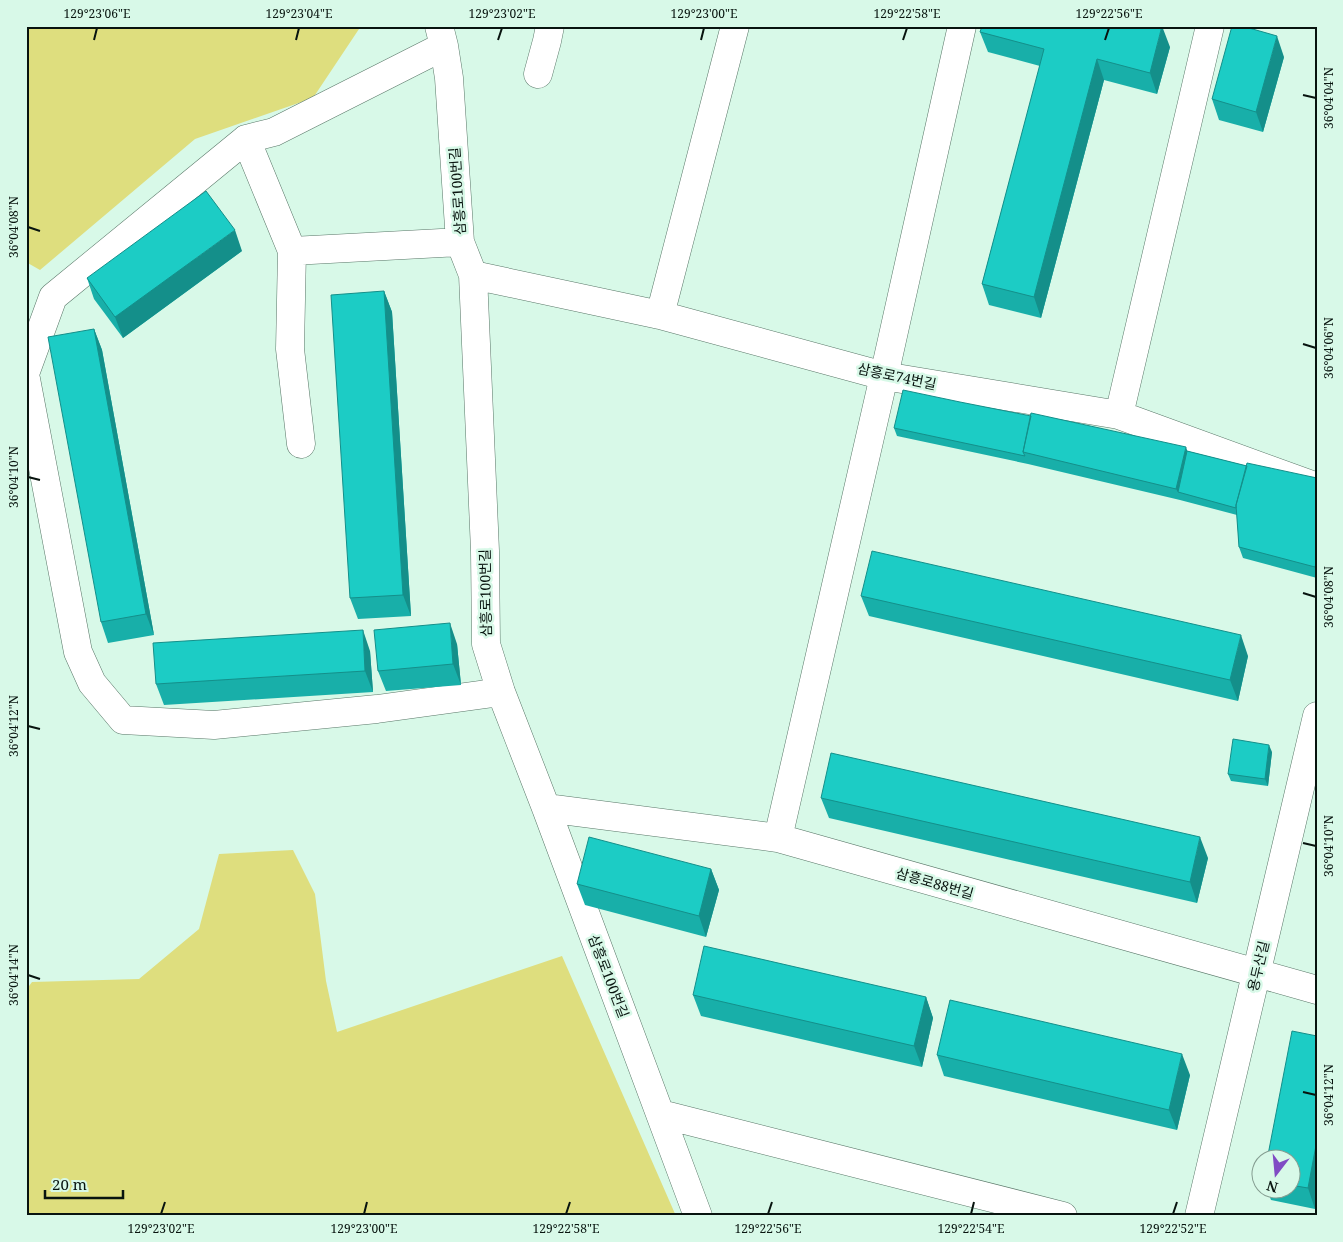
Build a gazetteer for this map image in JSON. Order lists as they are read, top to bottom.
{
  "streets": {
    "street": [
      "삼흥로100번길",
      "삼흥로74번길",
      "삼흥로88번길",
      "용두산길"
    ]
  },
  "crossings": [
    ["삼흥로100번길", "삼흥로74번길"],
    ["삼흥로100번길", "삼흥로88번길"],
    ["삼흥로88번길", "용두산길"]
  ],
  "scale_bar": "20 m",
  "north": "bottom",
  "coordinates": [
    "129°23'06\"E",
    "129°23'04\"E",
    "129°23'02\"E",
    "129°23'00\"E",
    "129°22'58\"E",
    "129°22'56\"E",
    "36°04'04\"N",
    "36°04'08\"N",
    "36°04'06\"N",
    "36°04'10\"N",
    "36°04'12\"N",
    "36°04'14\"N",
    "129°22'54\"E",
    "129°22'52\"E"
  ]
}
